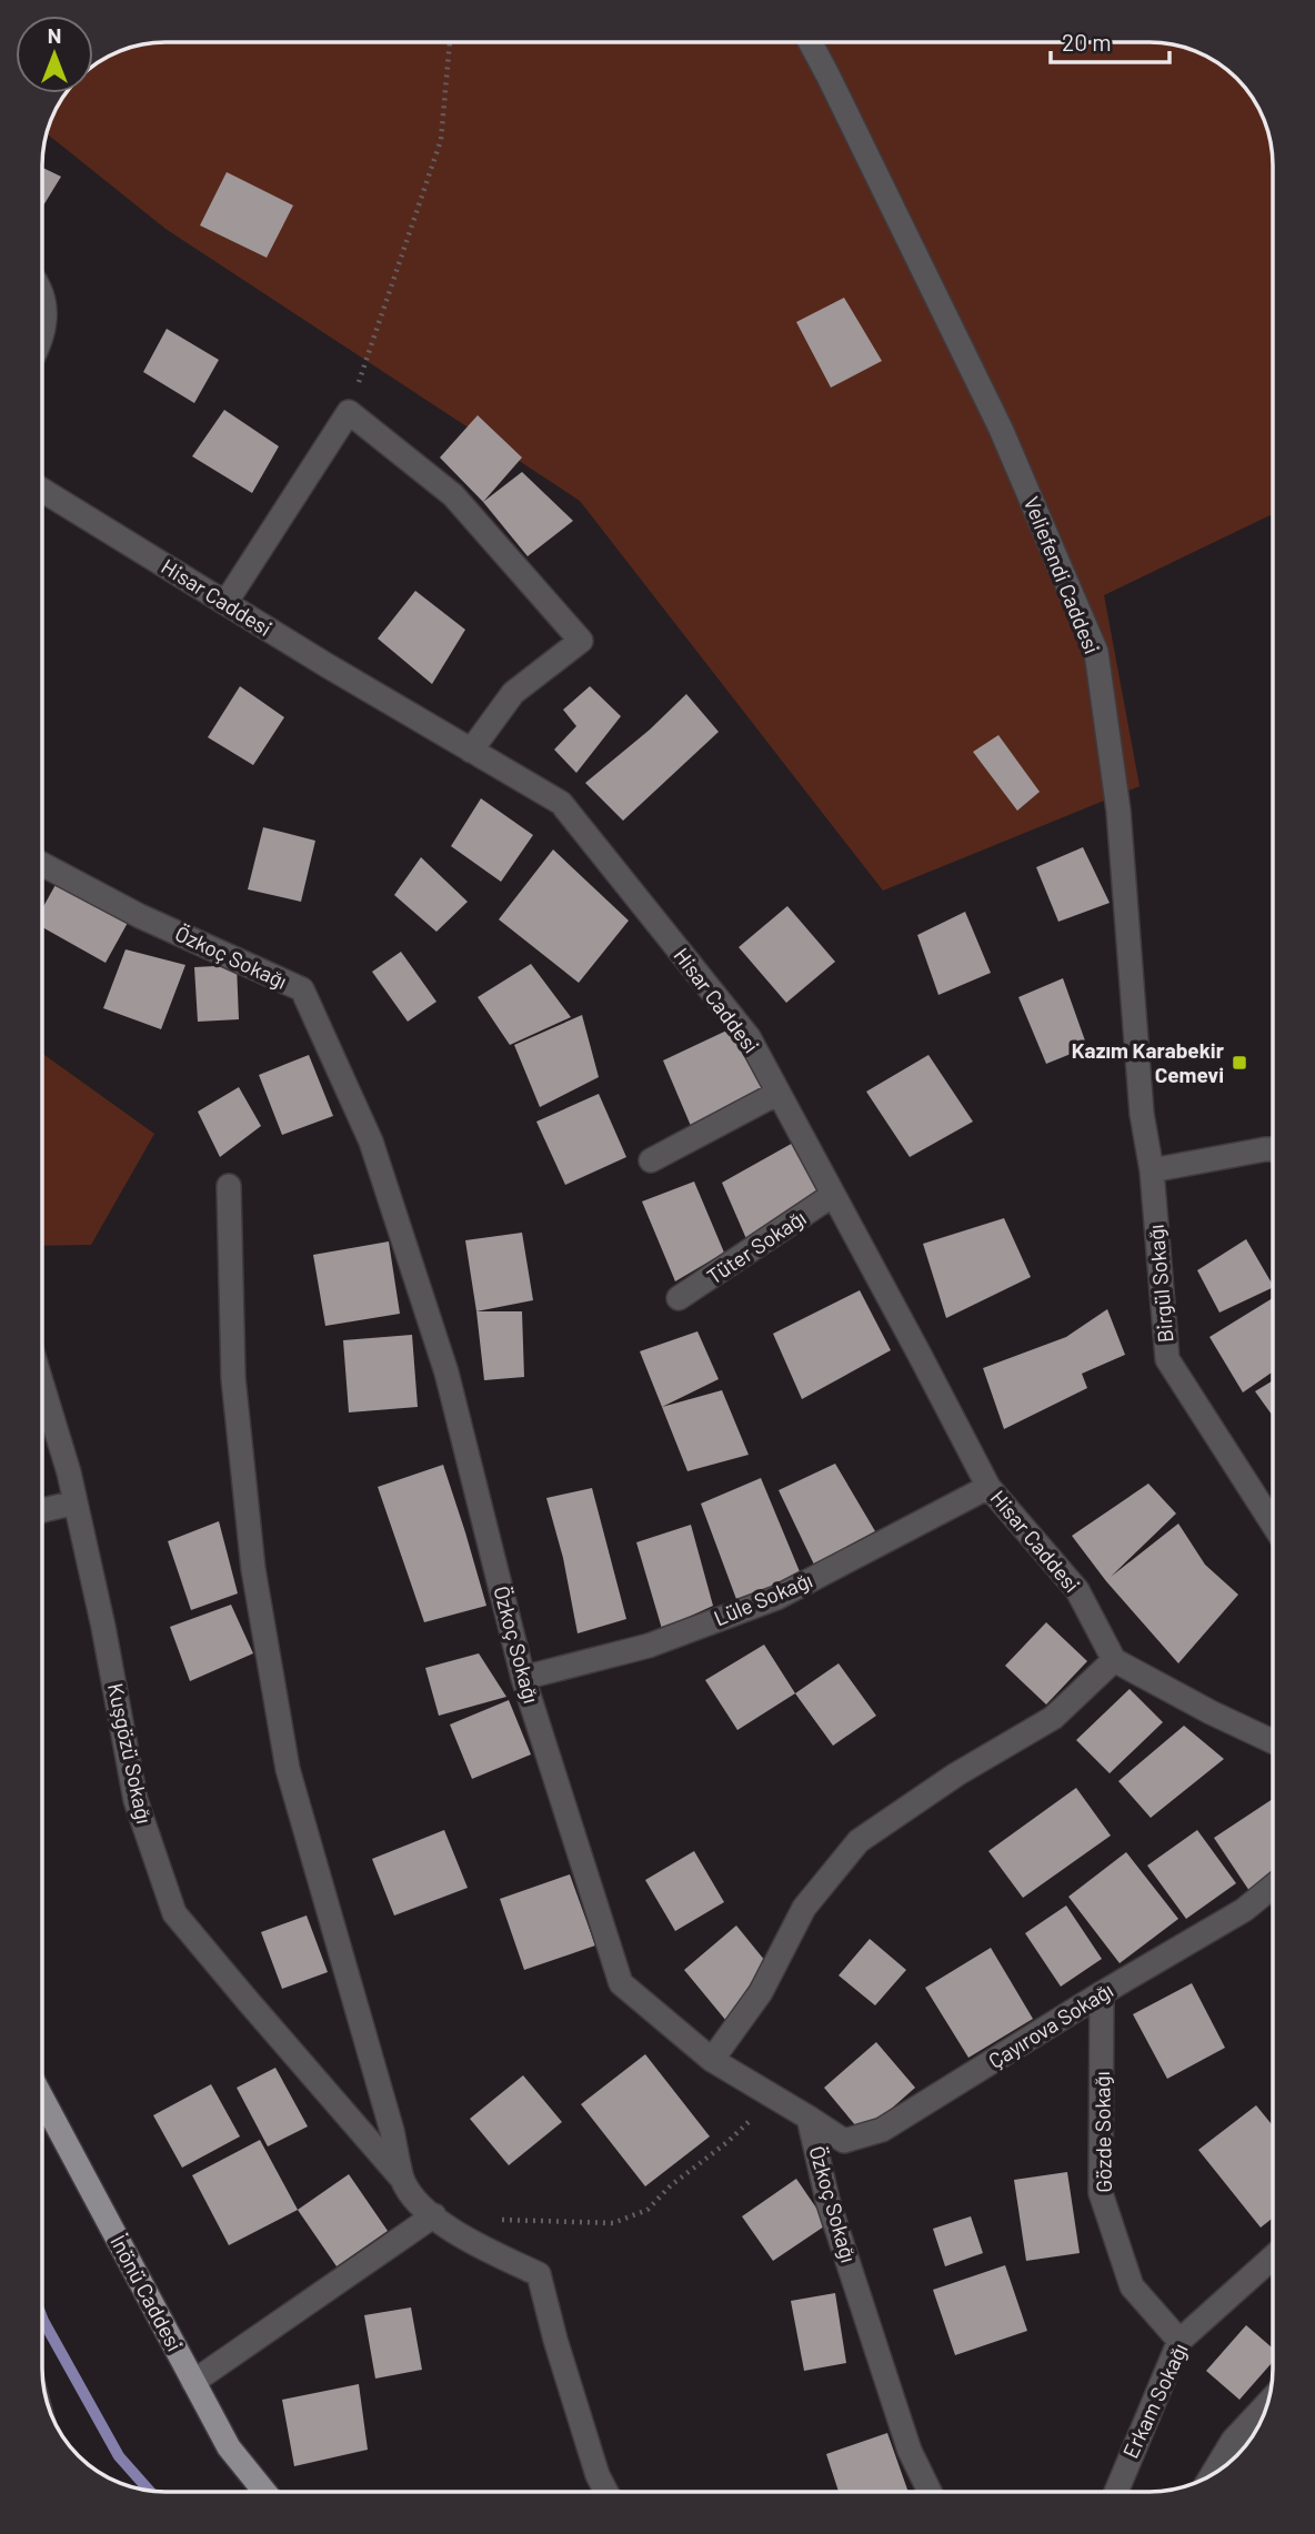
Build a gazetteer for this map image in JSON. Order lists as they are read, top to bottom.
{
  "streets": {
    "main road": ["İnönü Caddesi"],
    "street": [
      "Veliefendi Caddesi",
      "Hisar Caddesi",
      "Özkoç Sokağı",
      "Tüter Sokağı",
      "Birgül Sokağı",
      "Lüle Sokağı",
      "Kuşgözü Sokağı",
      "Çayırova Sokağı",
      "Gözde Sokağı",
      "Erkam Sokağı"
    ]
  },
  "crossings": [
    ["Veliefendi Caddesi", "Birgül Sokağı"],
    ["Hisar Caddesi", "Tüter Sokağı"],
    ["Hisar Caddesi", "Lüle Sokağı"],
    ["Özkoç Sokağı", "Lüle Sokağı"],
    ["Özkoç Sokağı", "Çayırova Sokağı"],
    ["Çayırova Sokağı", "Gözde Sokağı"],
    ["Gözde Sokağı", "Erkam Sokağı"]
  ],
  "places": {
    "transit": ["Kazım Karabekir Cemevi"]
  },
  "scale_bar": "20 m",
  "north": "top"
}
